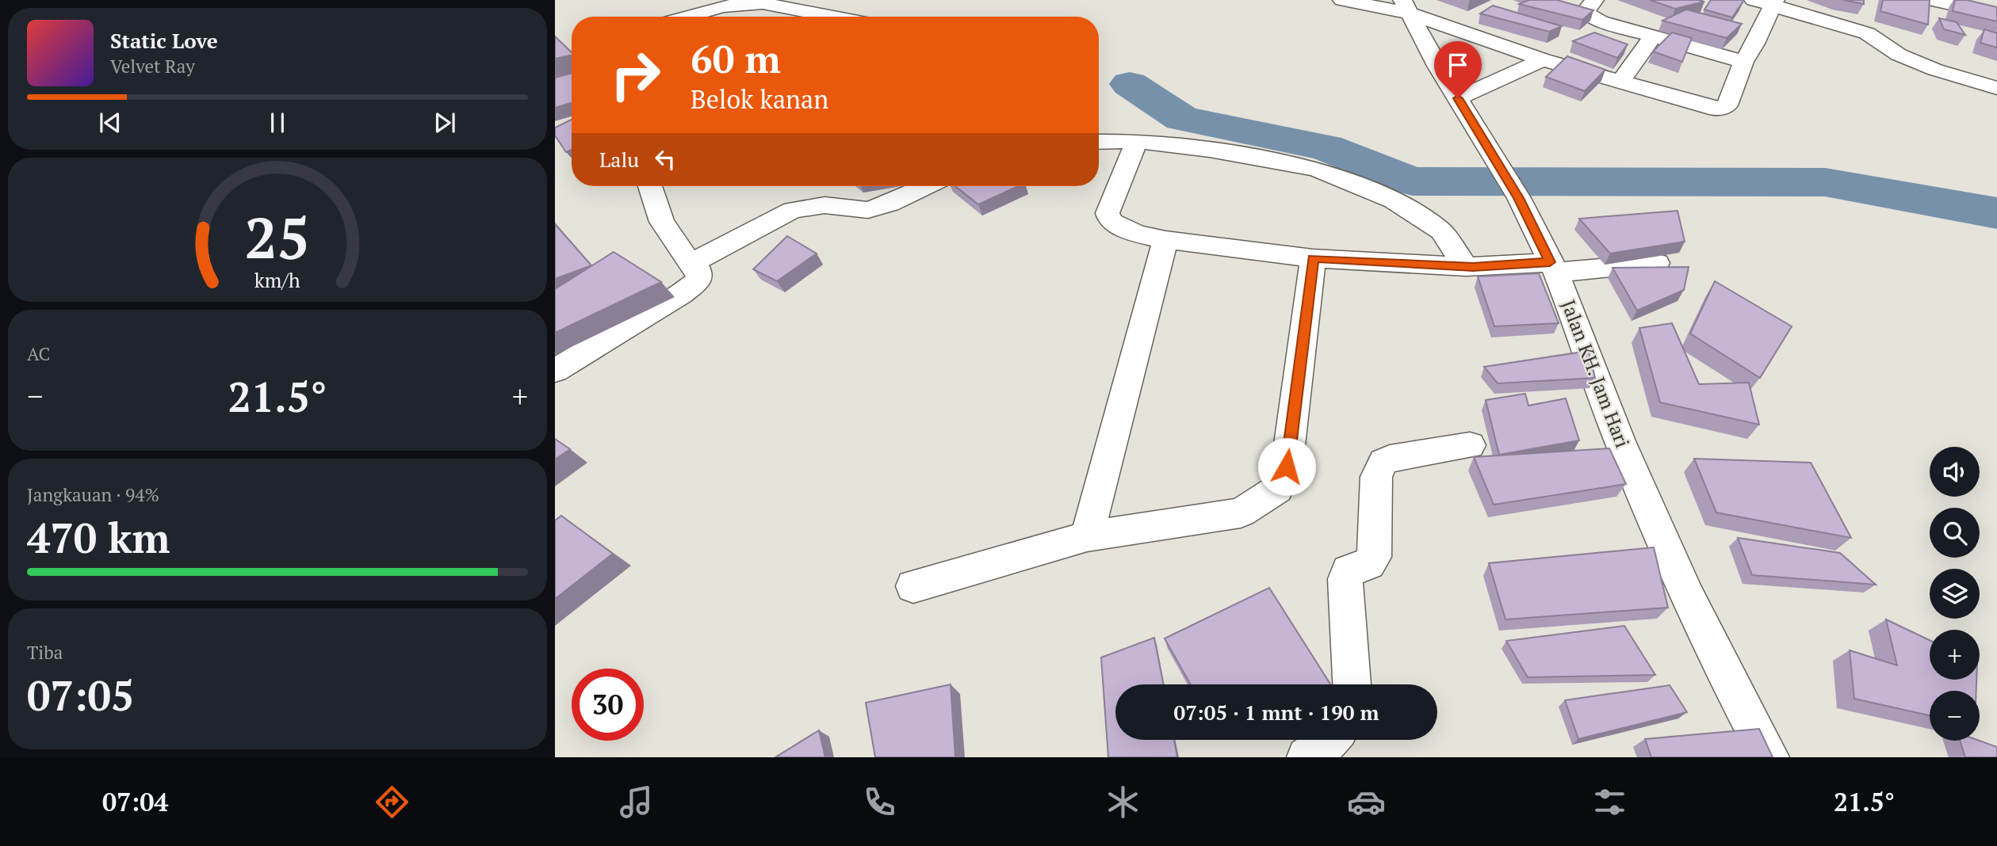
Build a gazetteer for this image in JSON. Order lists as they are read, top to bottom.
{
  "streets": {
    "street": ["Jalan KH. Jam Hari"]
  },
  "page": {
    "turn": ["60 m", "Belok kanan"],
    "song": ["Static Love", "Velvet Ray"],
    "then": "Lalu",
    "tile": [
      "AC",
      ["Jangkauan · 94%", "470 km"],
      ["Tiba", "07:05"]
    ],
    "heat": ["−", "21.5°", "+"],
    "map_buttons": ["+", "−"],
    "limit": "30",
    "trip": "07:05 · 1 mnt · 190 m",
    "tabs": ["07:04", "21.5°"],
    "gauge": ["25", "km/h"]
  }
}
